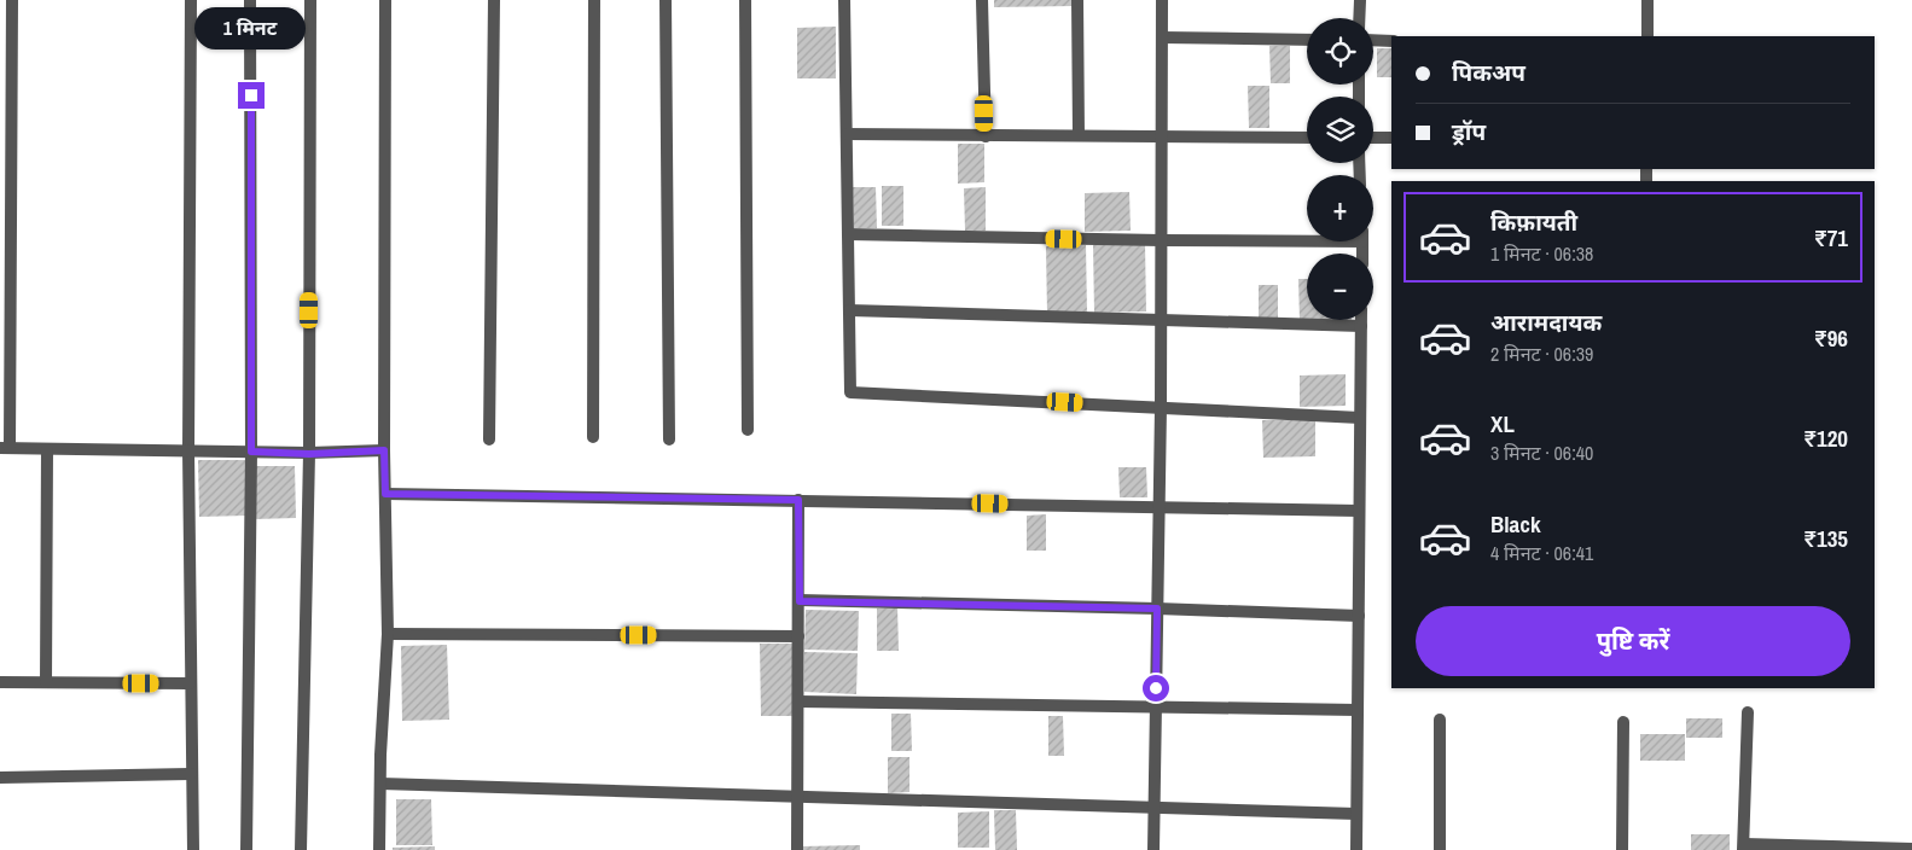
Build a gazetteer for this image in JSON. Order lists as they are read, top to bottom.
{
  "page": {
    "bubble": "1 मिनट",
    "map_buttons": ["+", "−"],
    "banner": ["पिकअप", "ड्रॉप"],
    "list": [
      {
        "name": "किफ़ायती",
        "note": "1 मिनट · 06:38",
        "value": "₹71"
      },
      {
        "name": "आरामदायक",
        "note": "2 मिनट · 06:39",
        "value": "₹96"
      },
      {
        "name": "XL",
        "note": "3 मिनट · 06:40",
        "value": "₹120"
      },
      {
        "name": "Black",
        "note": "4 मिनट · 06:41",
        "value": "₹135"
      }
    ],
    "buttons": "पुष्टि करें"
  }
}
